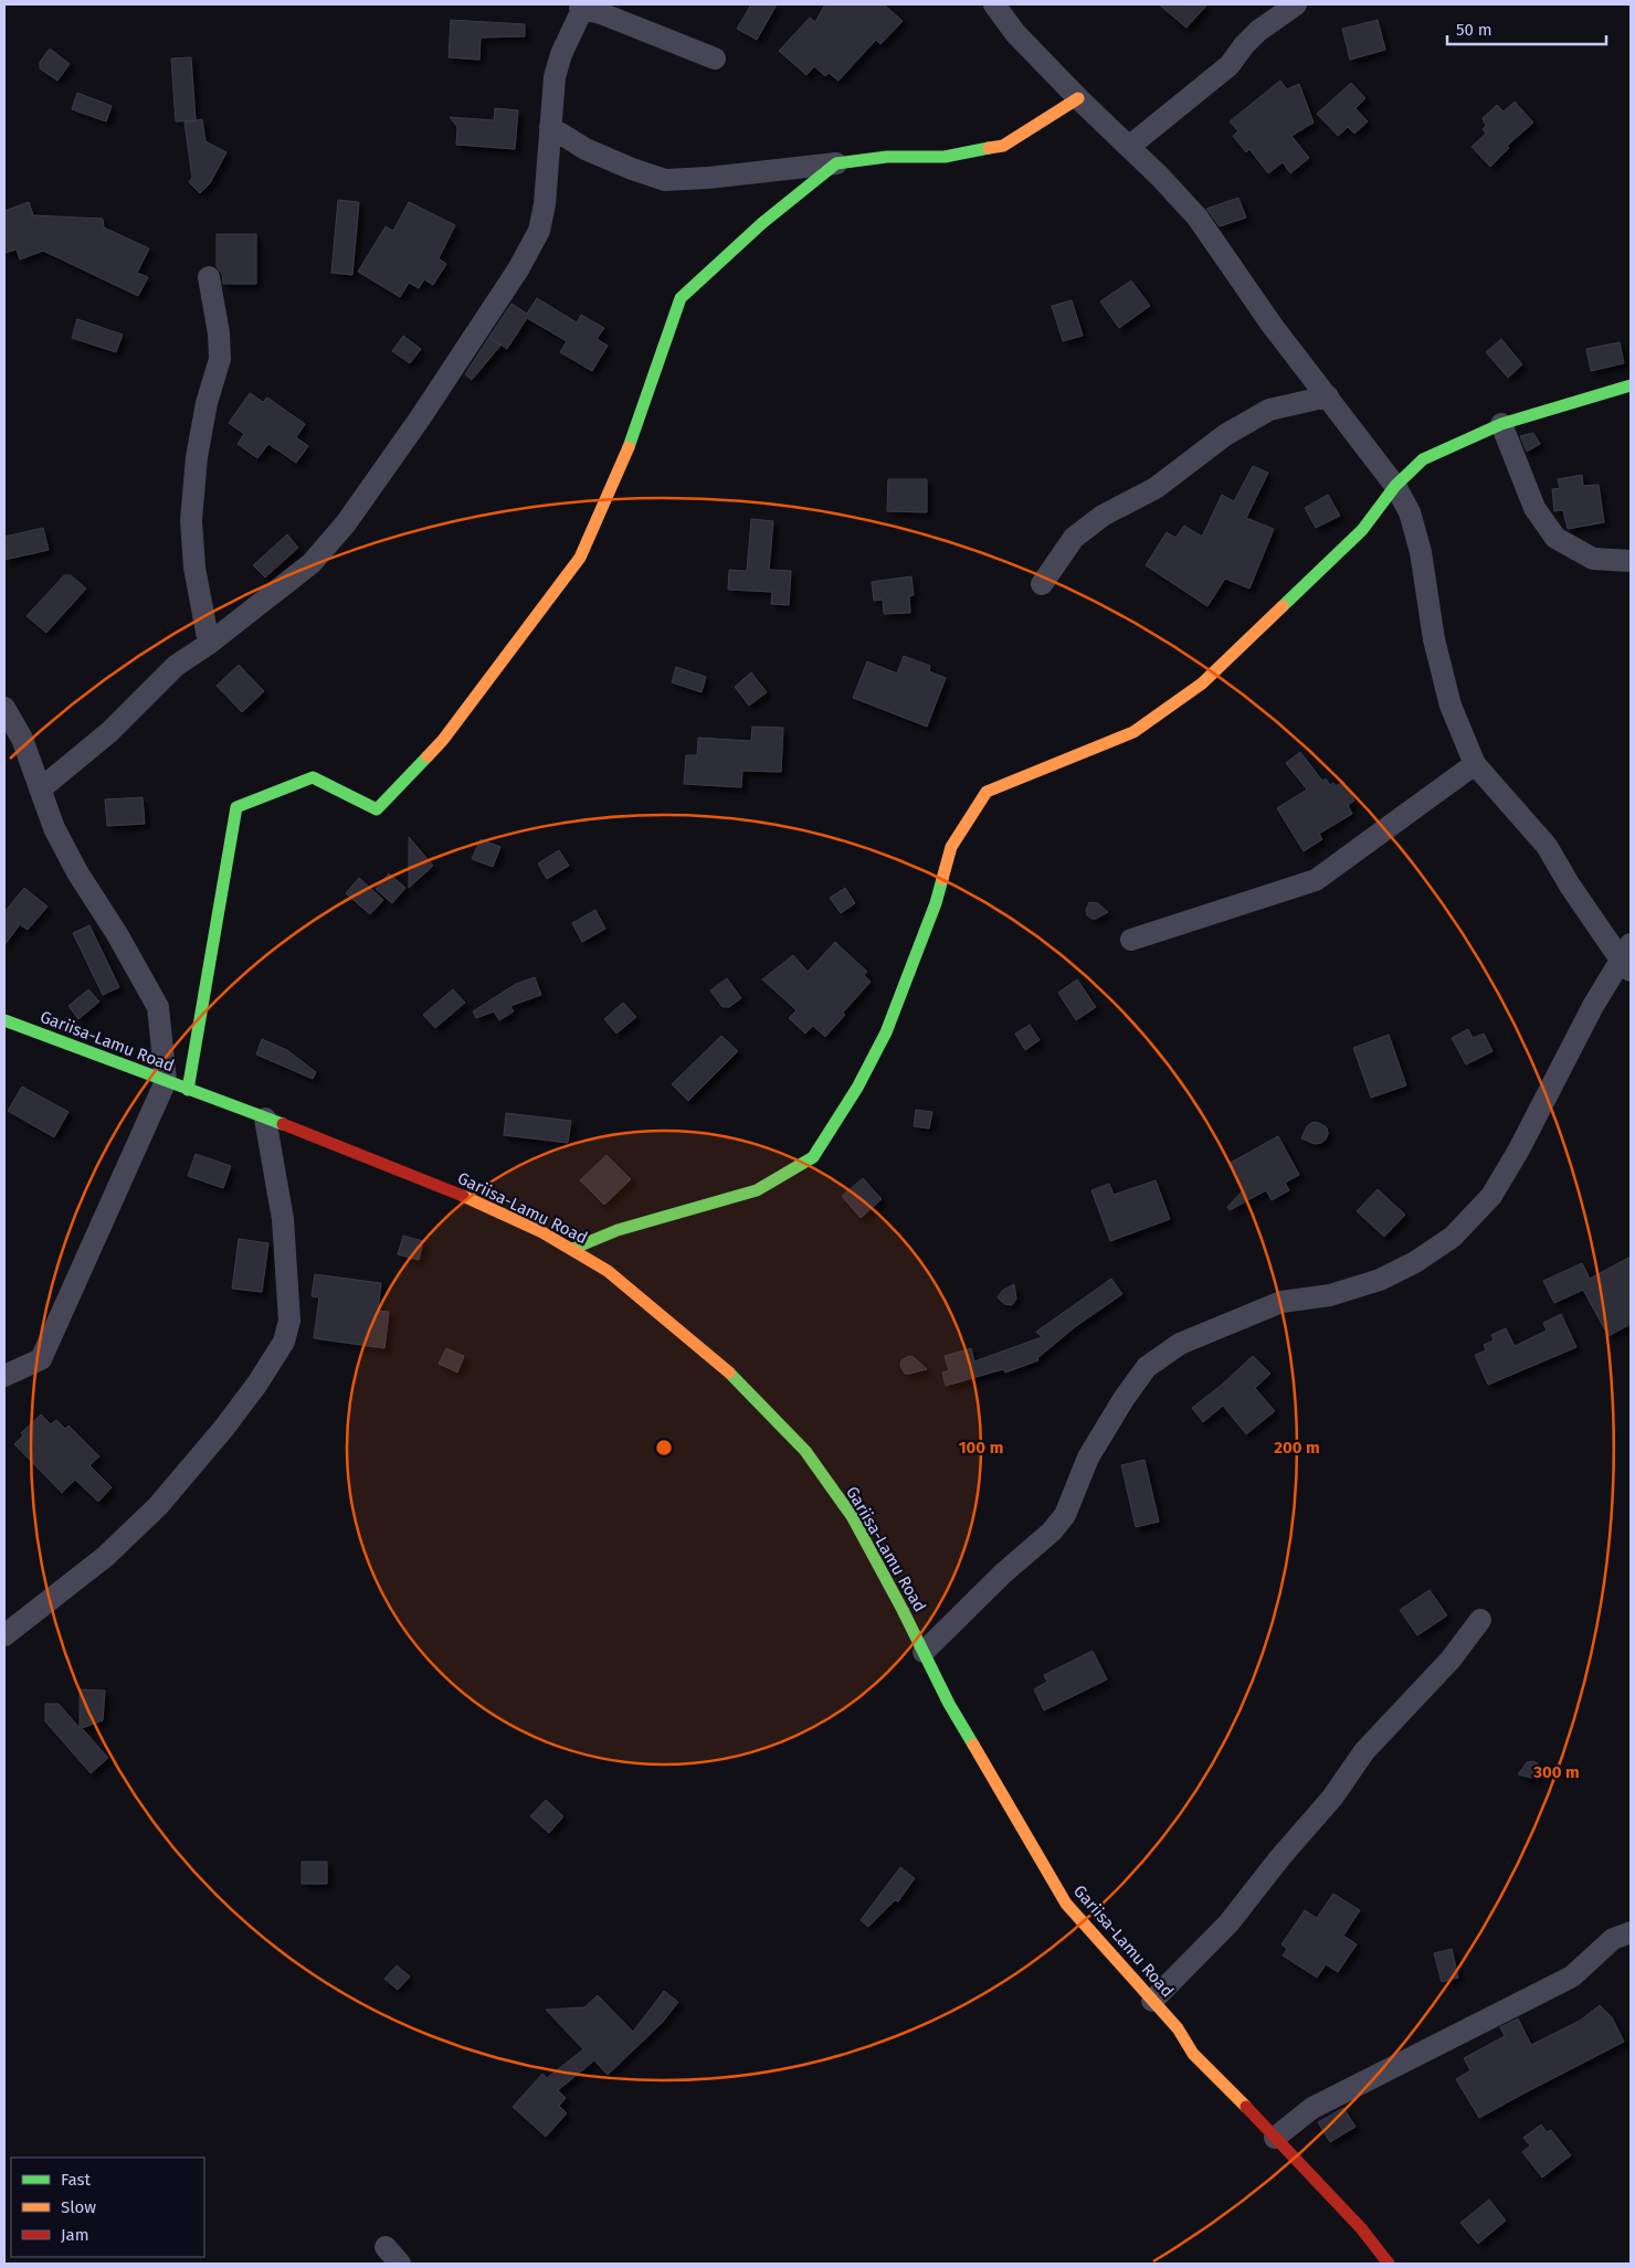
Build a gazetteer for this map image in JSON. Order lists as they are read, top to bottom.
{
  "streets": {
    "street": ["Gariisa-Lamu Road"]
  },
  "legend": ["Fast", "Slow", "Jam"],
  "scale_bar": "50 m",
  "rings": ["100 m", "200 m", "300 m"]
}
